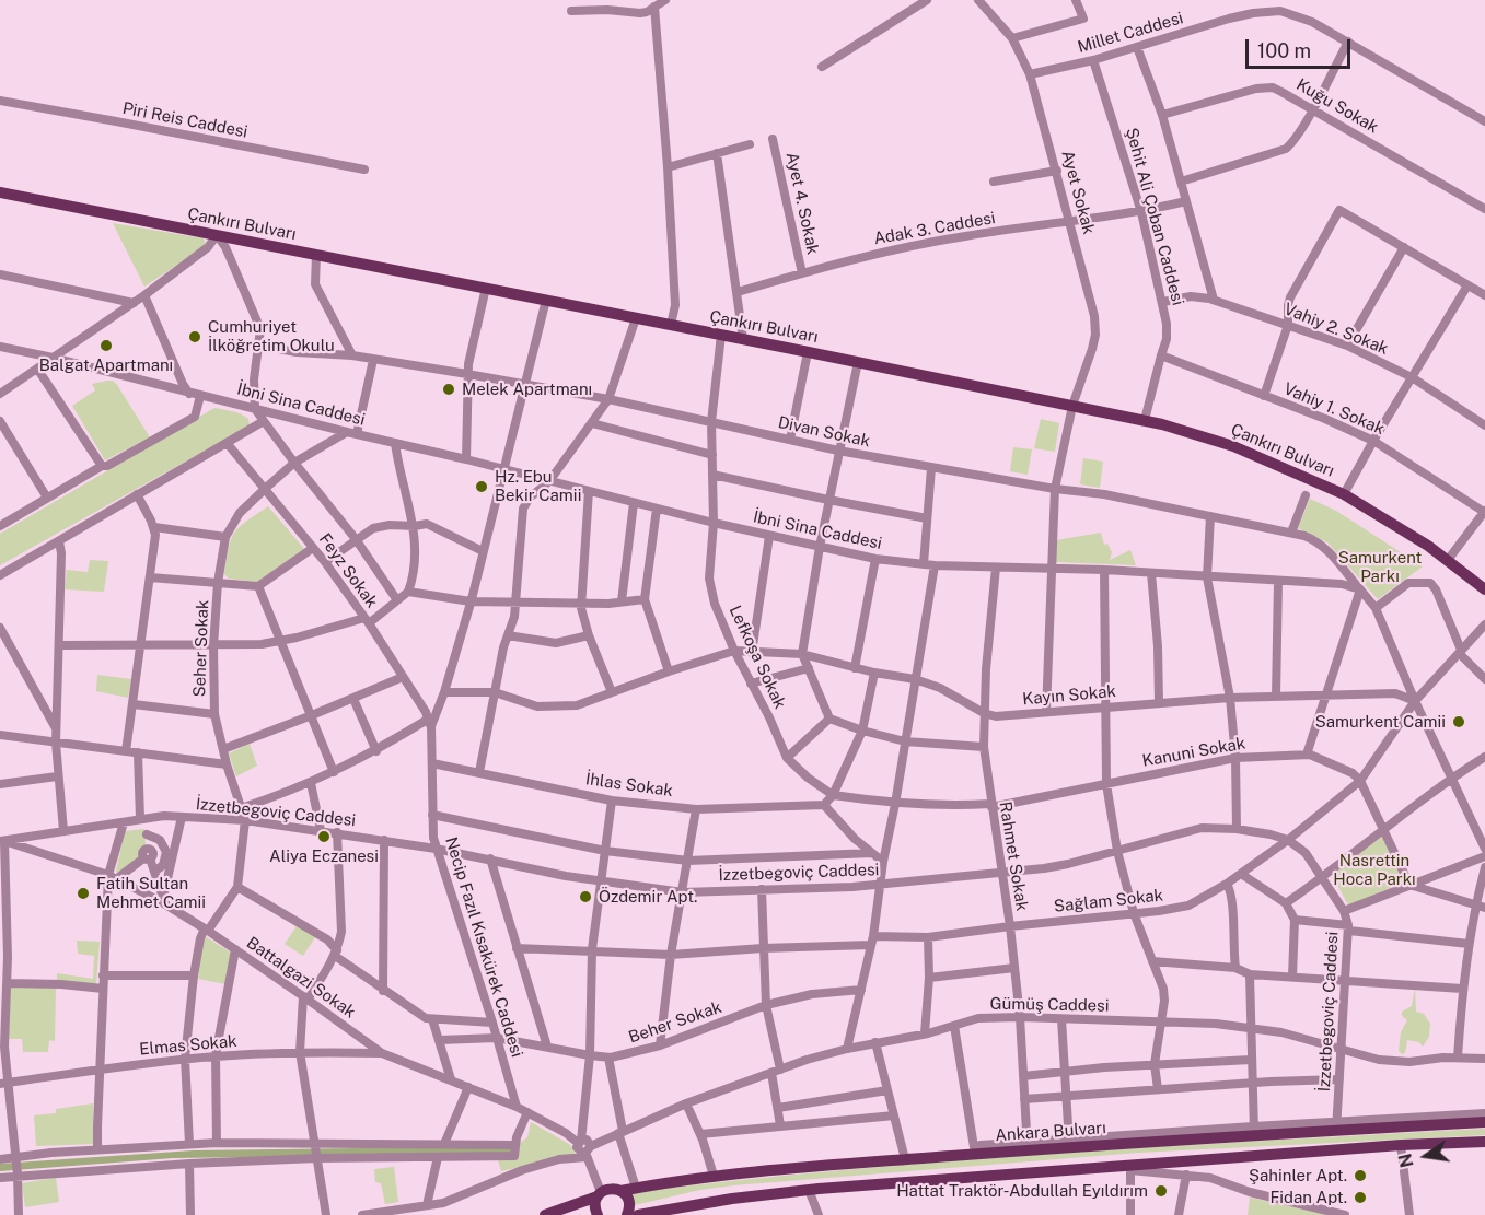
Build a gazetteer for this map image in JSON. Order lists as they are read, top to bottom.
{
  "streets": {
    "main road": ["Çankırı Bulvarı", "Ankara Bulvarı"],
    "street": [
      "Millet Caddesi",
      "Kuğu Sokak",
      "Piri Reis Caddesi",
      "Ayet Sokak",
      "Ayet 4. Sokak",
      "Şehit Ali Çoban Caddesi",
      "Adak 3. Caddesi",
      "Vahiy 2. Sokak",
      "İbni Sina Caddesi",
      "Vahiy 1. Sokak",
      "Divan Sokak",
      "Feyz Sokak",
      "Seher Sokak",
      "Lefkoşa Sokak",
      "Kayın Sokak",
      "Kanuni Sokak",
      "İhlas Sokak",
      "İzzetbegoviç Caddesi",
      "Rahmet Sokak",
      "Sağlam Sokak",
      "Necip Fazıl Kısakürek Caddesi",
      "Battalgazi Sokak",
      "Gümüş Caddesi",
      "Beher Sokak",
      "Elmas Sokak"
    ]
  },
  "crossings": [
    ["Millet Caddesi", "Ayet Sokak"],
    ["Millet Caddesi", "Şehit Ali Çoban Caddesi"],
    ["Ayet Sokak", "Çankırı Bulvarı"],
    ["Ayet Sokak", "Adak 3. Caddesi"],
    ["Ayet Sokak", "İbni Sina Caddesi"],
    ["Ayet Sokak", "Divan Sokak"],
    ["Ayet Sokak", "Kayın Sokak"],
    ["Ayet 4. Sokak", "Adak 3. Caddesi"],
    ["Şehit Ali Çoban Caddesi", "Çankırı Bulvarı"],
    ["Şehit Ali Çoban Caddesi", "Adak 3. Caddesi"],
    ["Şehit Ali Çoban Caddesi", "Vahiy 2. Sokak"],
    ["Şehit Ali Çoban Caddesi", "Vahiy 1. Sokak"],
    ["Çankırı Bulvarı", "Lefkoşa Sokak"],
    ["Çankırı Bulvarı", "Necip Fazıl Kısakürek Caddesi"],
    ["İbni Sina Caddesi", "Divan Sokak"],
    ["İbni Sina Caddesi", "Seher Sokak"],
    ["İbni Sina Caddesi", "Lefkoşa Sokak"],
    ["İbni Sina Caddesi", "Rahmet Sokak"],
    ["İbni Sina Caddesi", "Necip Fazıl Kısakürek Caddesi"],
    ["Divan Sokak", "Lefkoşa Sokak"],
    ["Divan Sokak", "Necip Fazıl Kısakürek Caddesi"],
    ["Feyz Sokak", "Seher Sokak"],
    ["Feyz Sokak", "Necip Fazıl Kısakürek Caddesi"],
    ["Seher Sokak", "İzzetbegoviç Caddesi"],
    ["Lefkoşa Sokak", "Kayın Sokak"],
    ["Lefkoşa Sokak", "Kanuni Sokak"],
    ["Kayın Sokak", "Rahmet Sokak"],
    ["Kayın Sokak", "Sağlam Sokak"],
    ["Kanuni Sokak", "Rahmet Sokak"],
    ["Kanuni Sokak", "Sağlam Sokak"],
    ["İhlas Sokak", "Necip Fazıl Kısakürek Caddesi"],
    ["İzzetbegoviç Caddesi", "Rahmet Sokak"],
    ["İzzetbegoviç Caddesi", "Sağlam Sokak"],
    ["İzzetbegoviç Caddesi", "Necip Fazıl Kısakürek Caddesi"],
    ["İzzetbegoviç Caddesi", "Battalgazi Sokak"],
    ["İzzetbegoviç Caddesi", "Gümüş Caddesi"],
    ["İzzetbegoviç Caddesi", "Ankara Bulvarı"],
    ["Rahmet Sokak", "Sağlam Sokak"],
    ["Rahmet Sokak", "Gümüş Caddesi"],
    ["Rahmet Sokak", "Ankara Bulvarı"],
    ["Necip Fazıl Kısakürek Caddesi", "Battalgazi Sokak"],
    ["Necip Fazıl Kısakürek Caddesi", "Beher Sokak"],
    ["Battalgazi Sokak", "Elmas Sokak"]
  ],
  "parks": ["Samurkent Parkı", "Nasrettin Hoca Parkı"],
  "places": [
    "Cumhuriyet İlköğretim Okulu",
    "Balgat Apartmanı",
    "Melek Apartmanı",
    "Hz. Ebu Bekir Camii",
    "Samurkent Camii",
    "Aliya Eczanesi",
    "Fatih Sultan Mehmet Camii",
    "Özdemir Apt.",
    "Şahinler Apt.",
    "Hattat Traktör-Abdullah Eyıldırım",
    "Fidan Apt."
  ],
  "scale_bar": "100 m",
  "north": "left"
}
